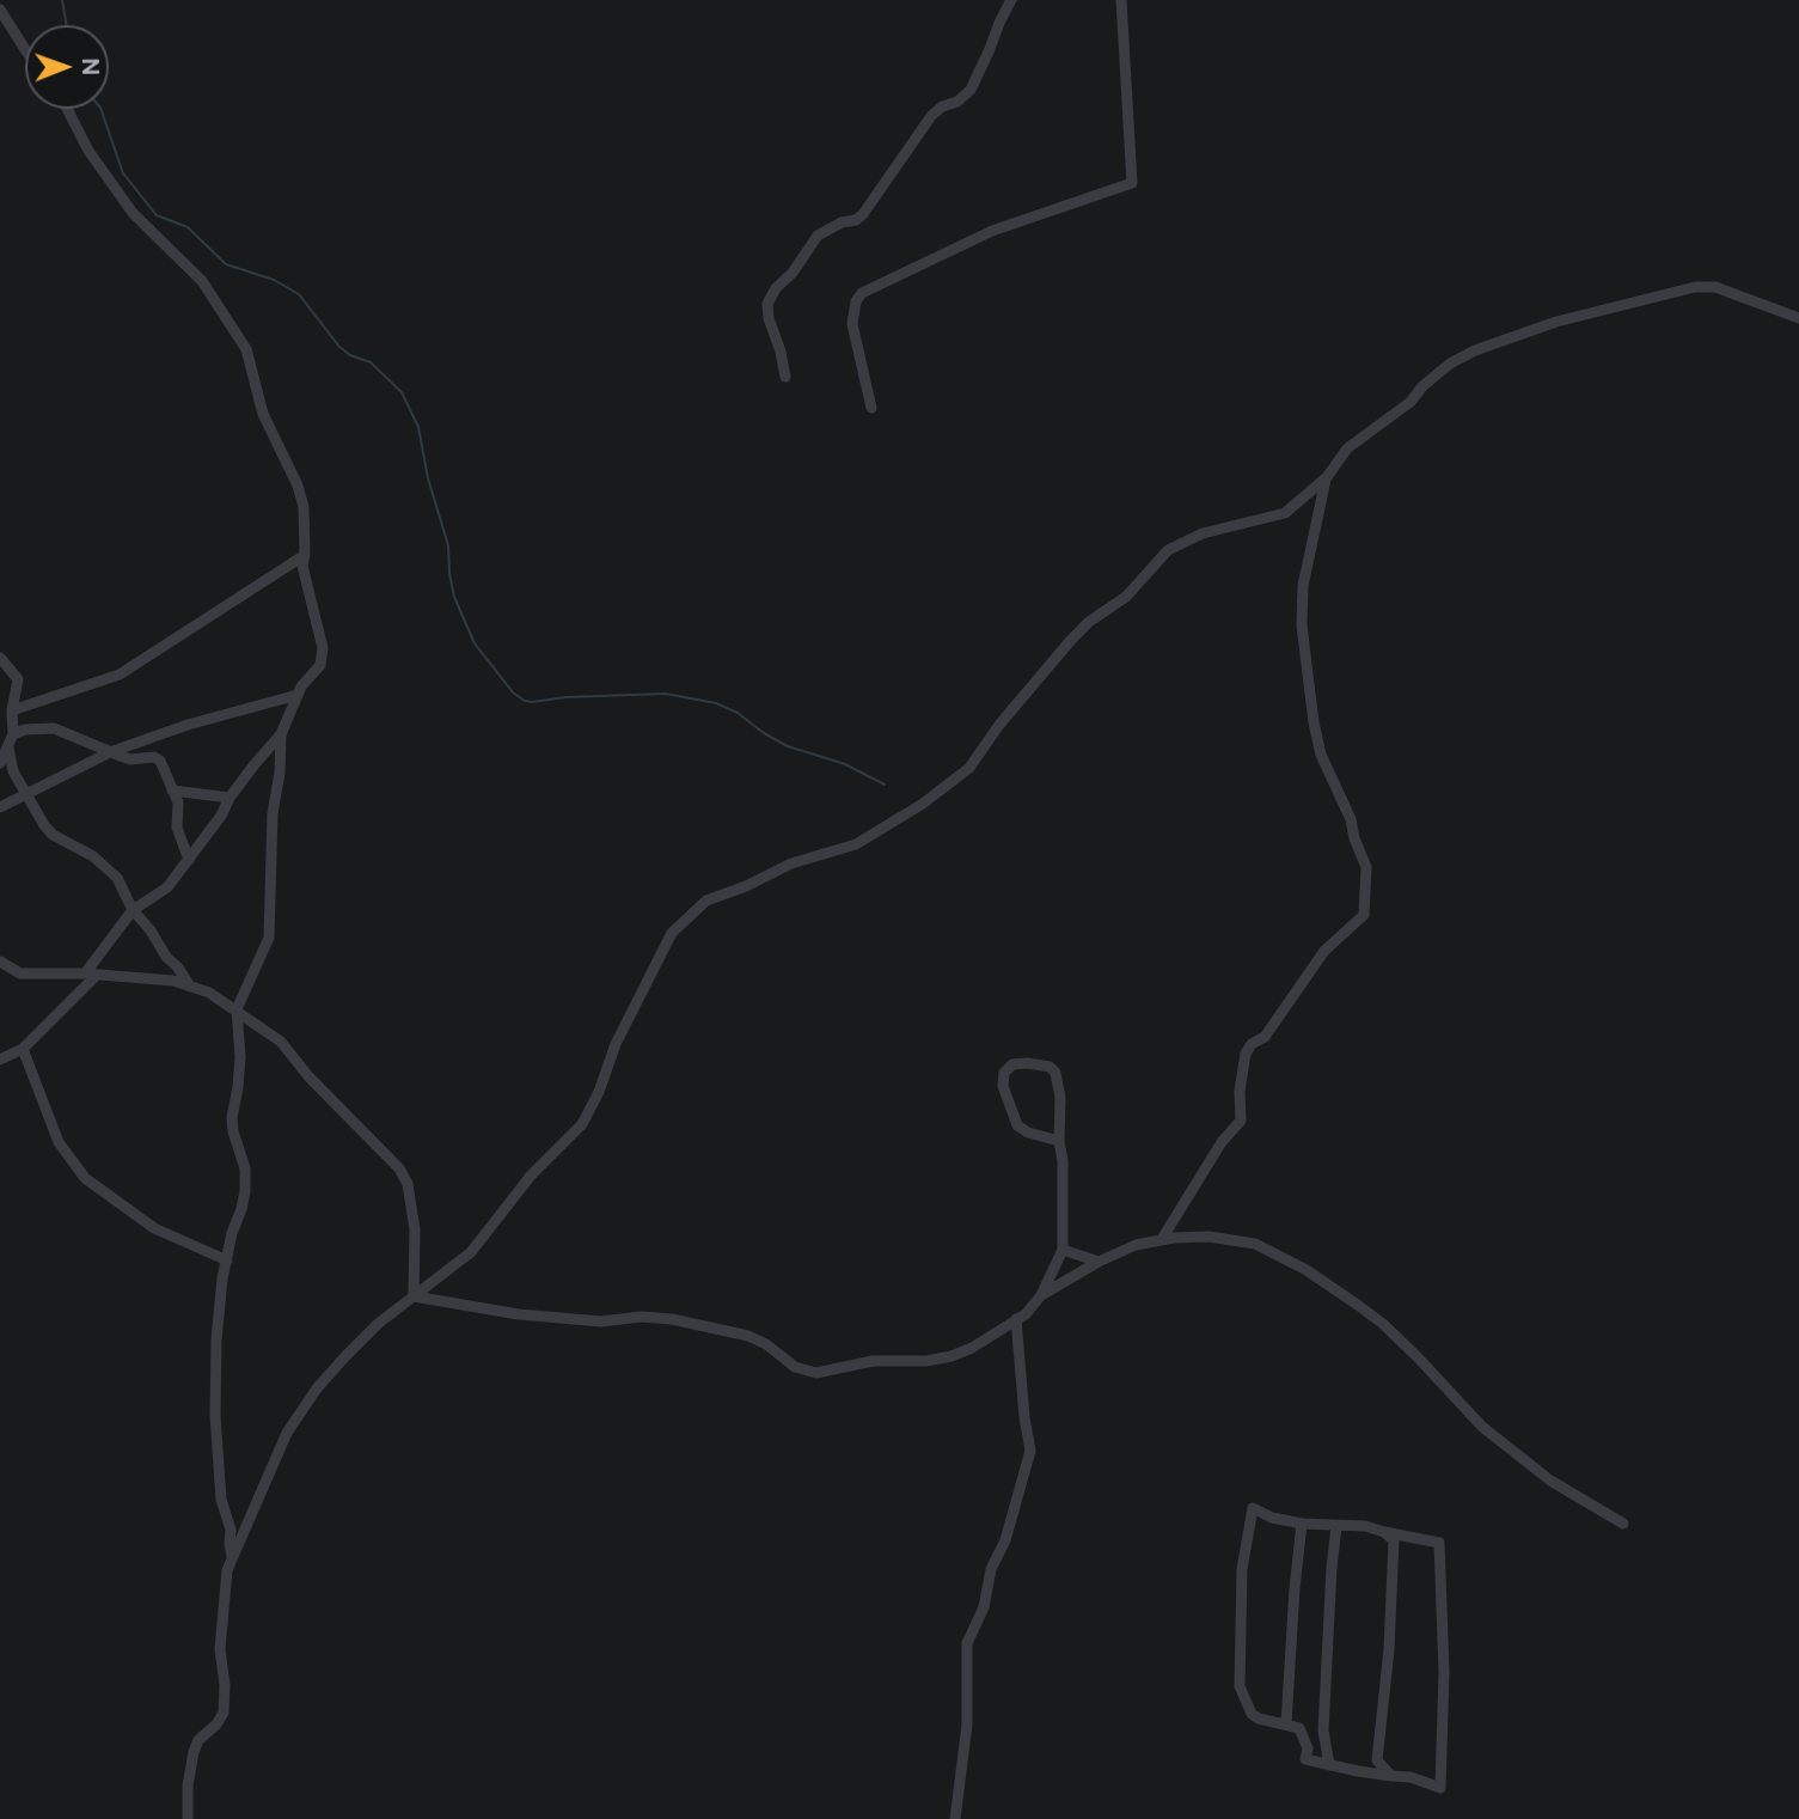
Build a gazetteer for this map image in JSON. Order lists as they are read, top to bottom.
{
  "north": "right"
}
